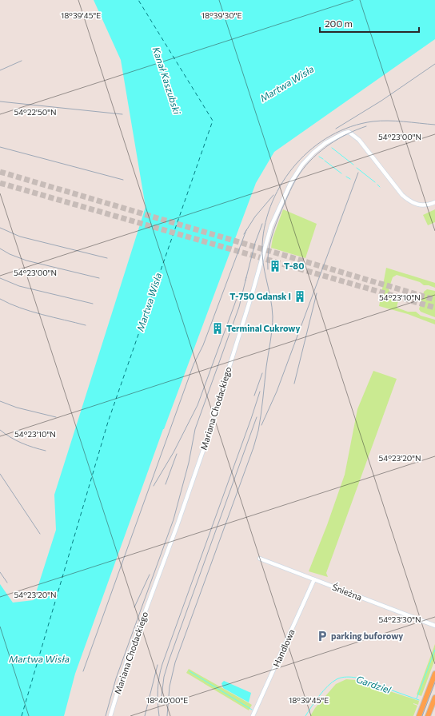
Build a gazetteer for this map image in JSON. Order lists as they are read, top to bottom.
{
  "streets": {
    "street": ["Mariana Chodackiego", "Śnieżna", "Handlowa"]
  },
  "crossings": [
    ["Śnieżna", "Handlowa"]
  ],
  "water": ["Kanał Kaszubski", "Martwa Wisła", "Gardziel"],
  "places": {
    "building": ["T-80", "T-750 Gdansk I", "Terminal Cukrowy"],
    "parking": ["parking buforowy"]
  },
  "scale_bar": "200 m",
  "coordinates": [
    "18°39'45\"E",
    "18°39'30\"E",
    "54°22'50\"N",
    "54°23'00\"N",
    "54°23'10\"N",
    "54°23'20\"N",
    "54°23'30\"N",
    "18°40'00\"E"
  ]
}
